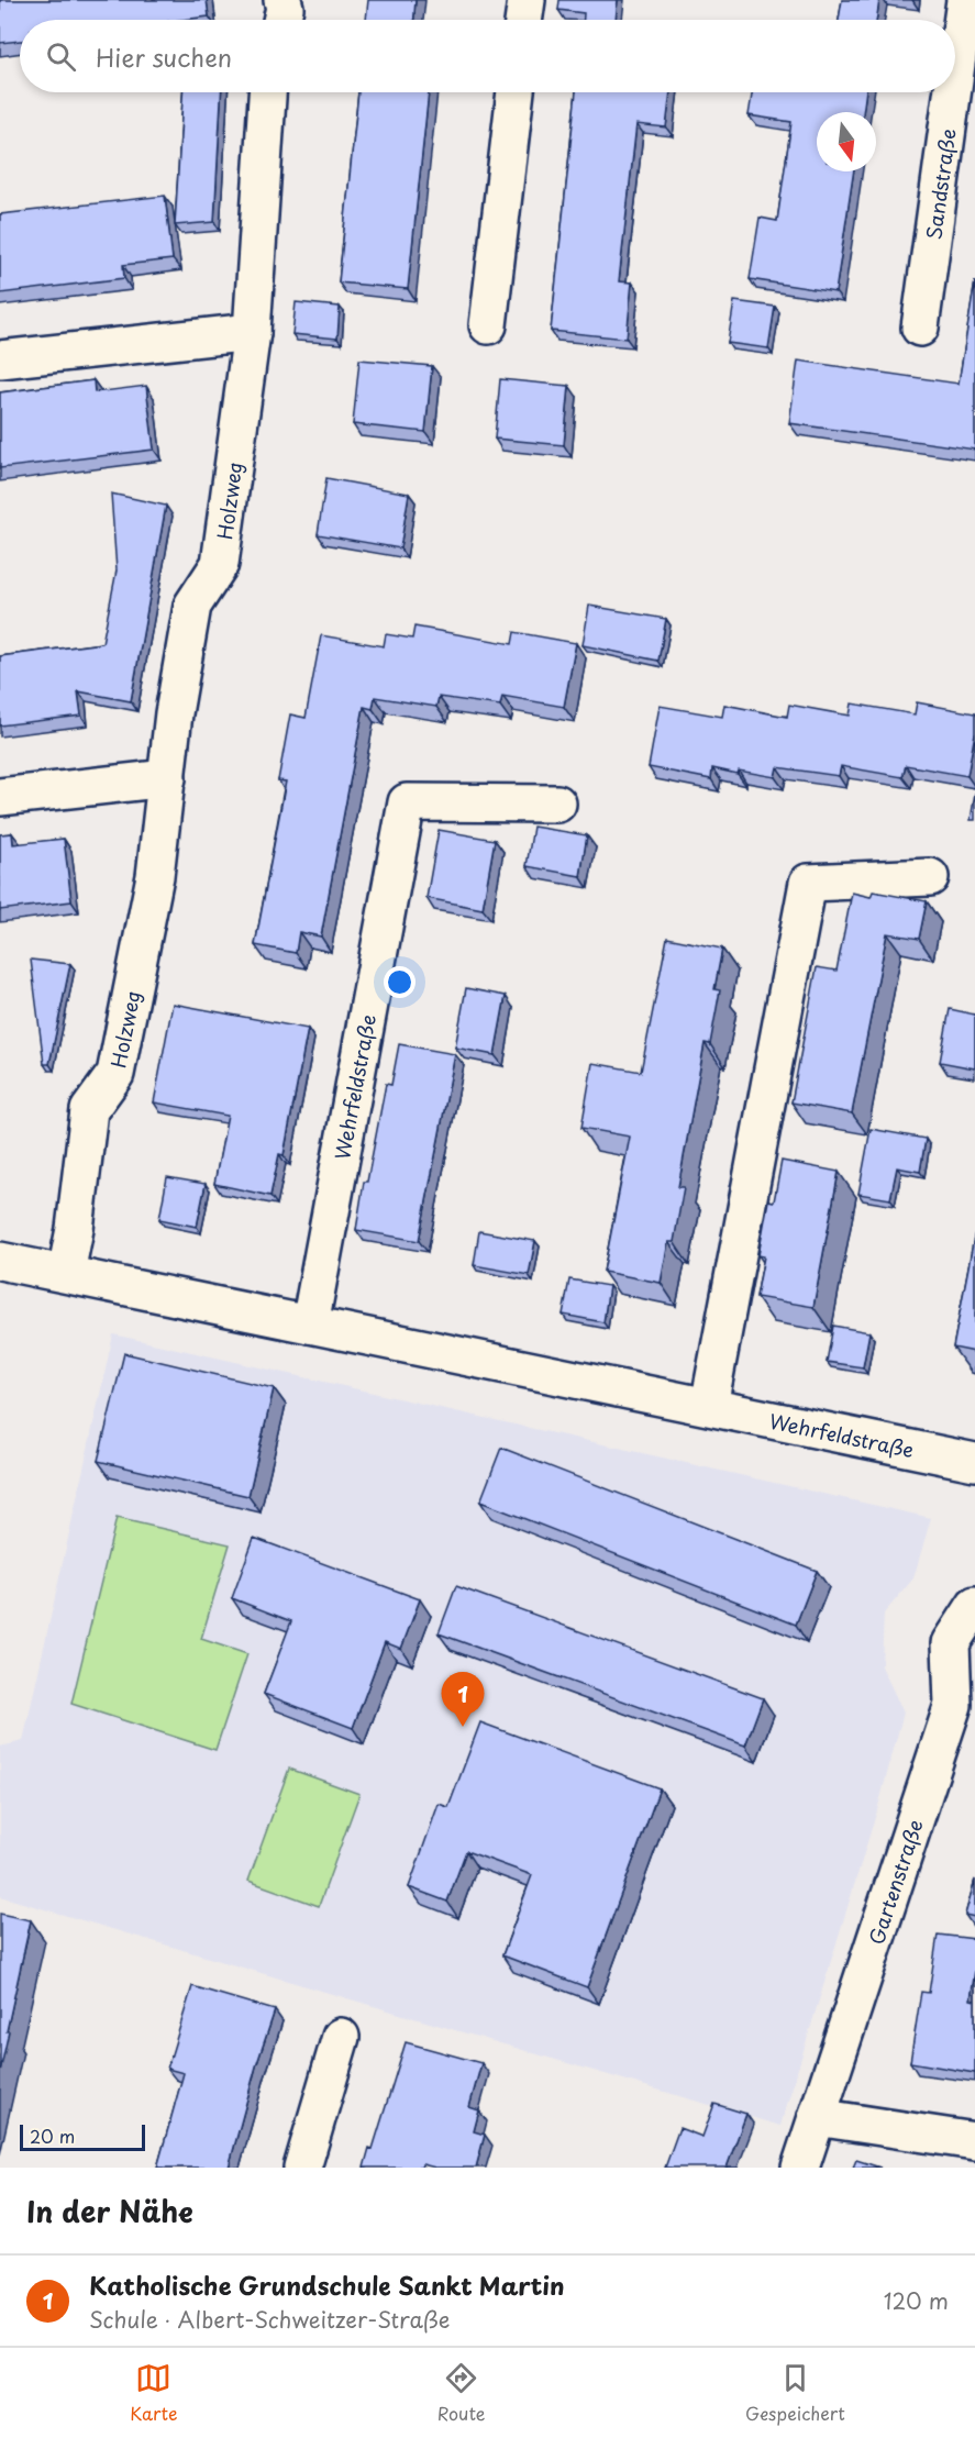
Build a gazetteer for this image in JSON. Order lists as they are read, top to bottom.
{
  "streets": {
    "street": [
      "Sandstraße",
      "Holzweg",
      "Wehrfeldstraße",
      "Gartenstraße"
    ]
  },
  "crossings": [
    ["Holzweg", "Wehrfeldstraße"]
  ],
  "scale_bar": "20 m",
  "north": "bottom",
  "page": {
    "search": "Hier suchen",
    "pins": "1",
    "scale": "20 m",
    "heading": "In der Nähe",
    "list": [
      {
        "mark": "1",
        "name": "Katholische Grundschule Sankt Martin",
        "note": "Schule · Albert-Schweitzer-Straße",
        "value": "120 m"
      }
    ],
    "nav": ["Karte", "Route", "Gespeichert"]
  }
}
